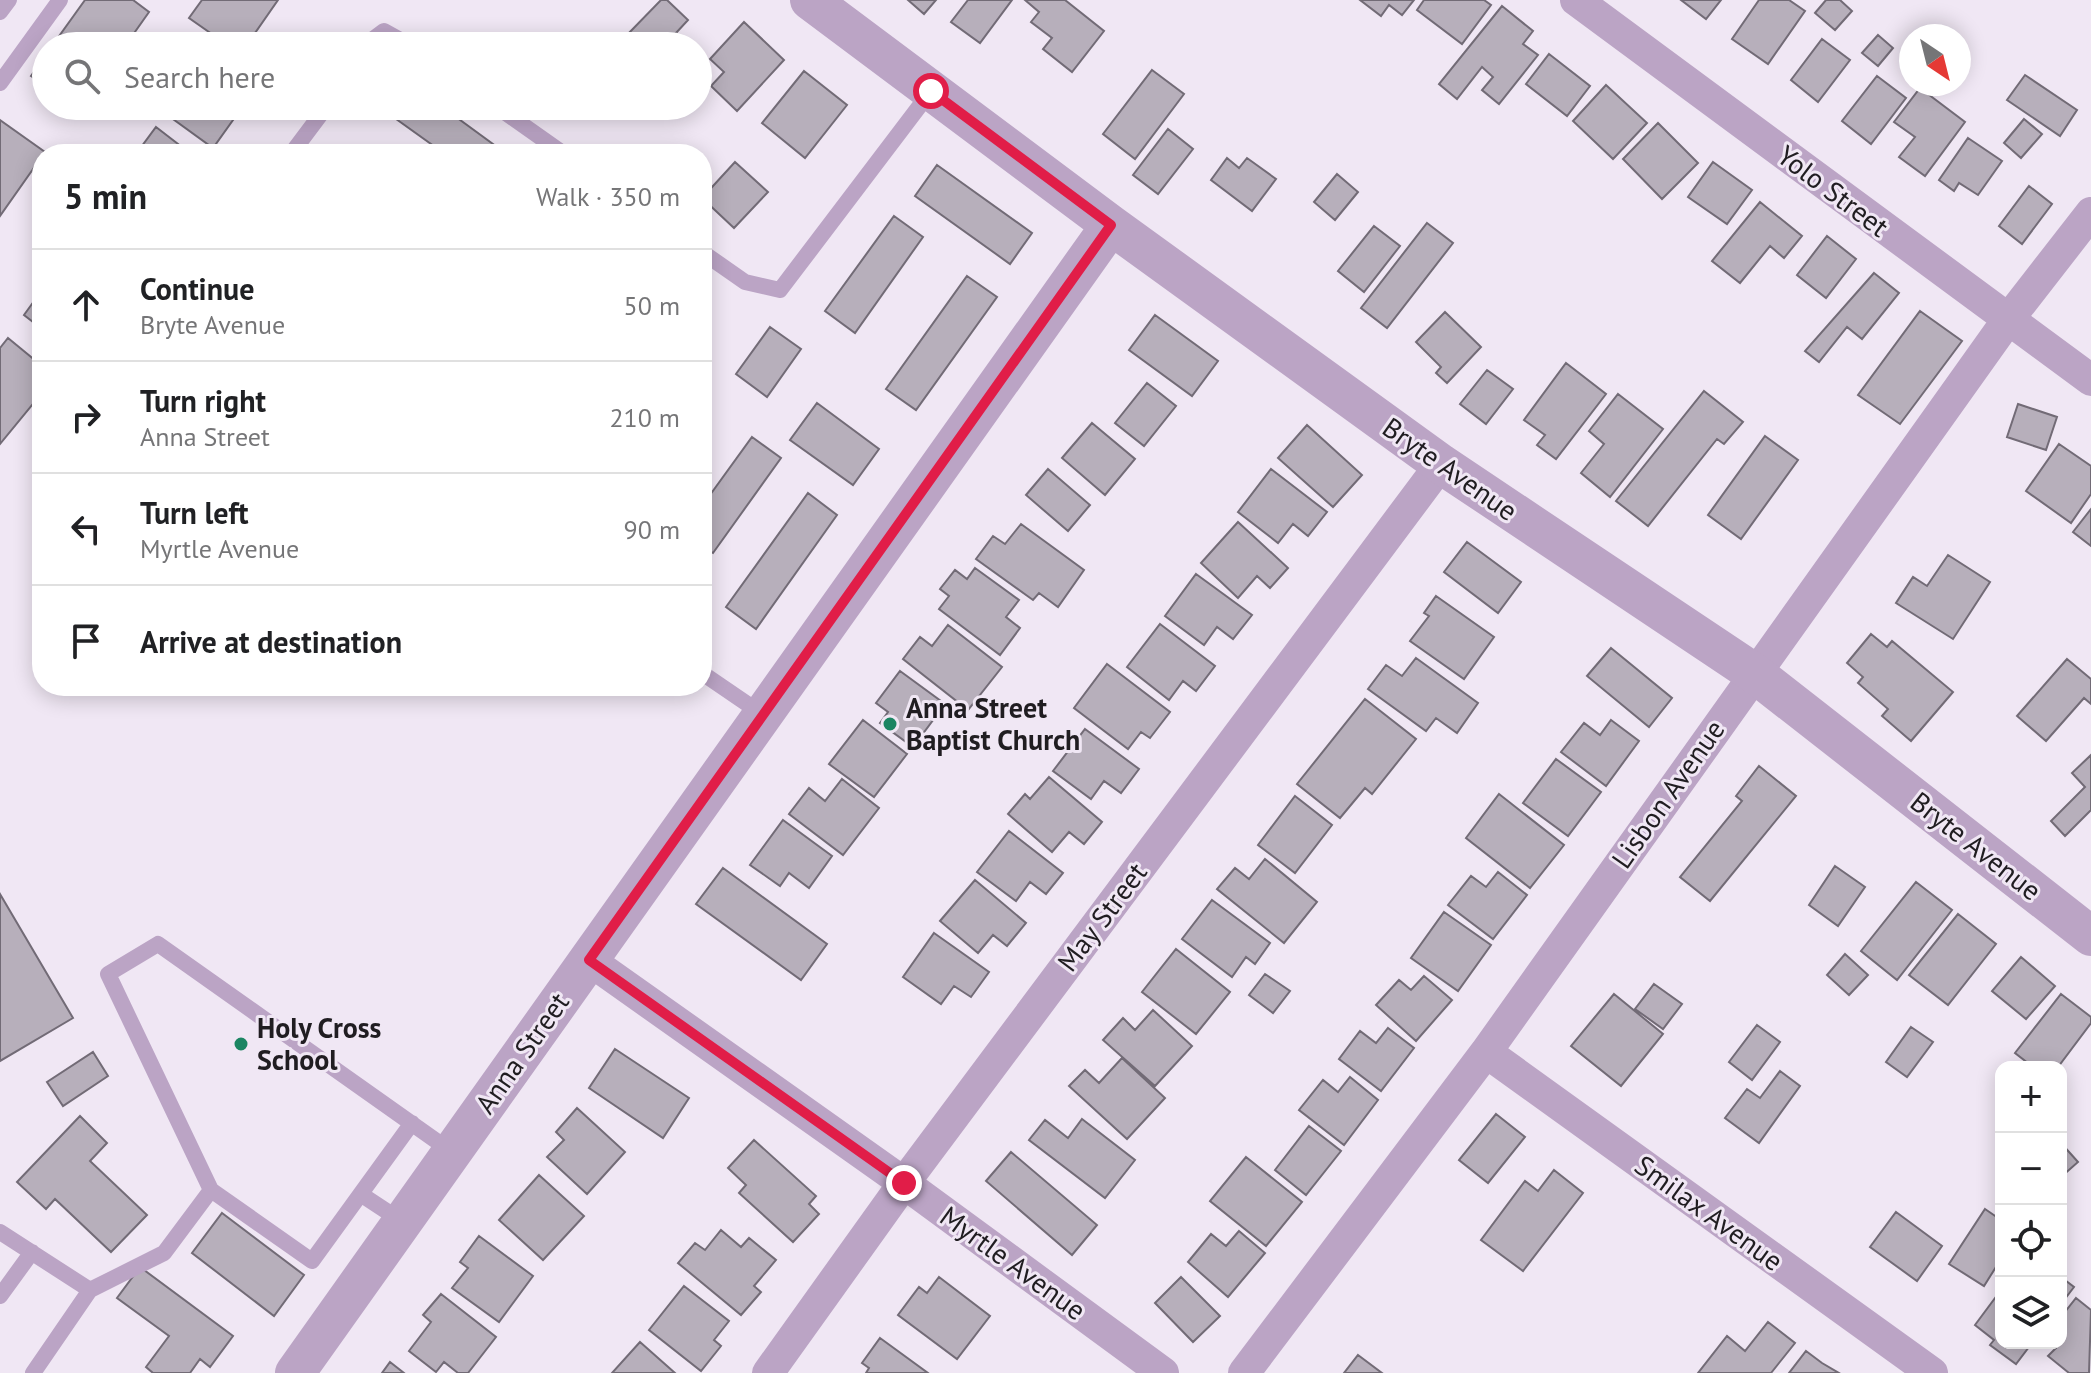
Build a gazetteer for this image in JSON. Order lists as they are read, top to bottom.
{
  "streets": {
    "street": [
      "Yolo Street",
      "Bryte Avenue",
      "Lisbon Avenue",
      "May Street",
      "Anna Street",
      "Smilax Avenue",
      "Myrtle Avenue"
    ]
  },
  "crossings": [
    ["Yolo Street", "Lisbon Avenue"],
    ["Bryte Avenue", "Lisbon Avenue"],
    ["Bryte Avenue", "May Street"],
    ["Bryte Avenue", "Anna Street"],
    ["Lisbon Avenue", "Smilax Avenue"],
    ["May Street", "Myrtle Avenue"],
    ["Anna Street", "Myrtle Avenue"]
  ],
  "places": ["Anna Street Baptist Church", "Holy Cross School"],
  "north": "bottom right",
  "page": {
    "search": "Search here",
    "heading": ["5 min", "Walk · 350 m"],
    "list": [
      ["Continue", "Bryte Avenue", "50 m"],
      ["Turn right", "Anna Street", "210 m"],
      ["Turn left", "Myrtle Avenue", "90 m"],
      "Arrive at destination"
    ],
    "map_buttons": ["+", "−"]
  }
}
